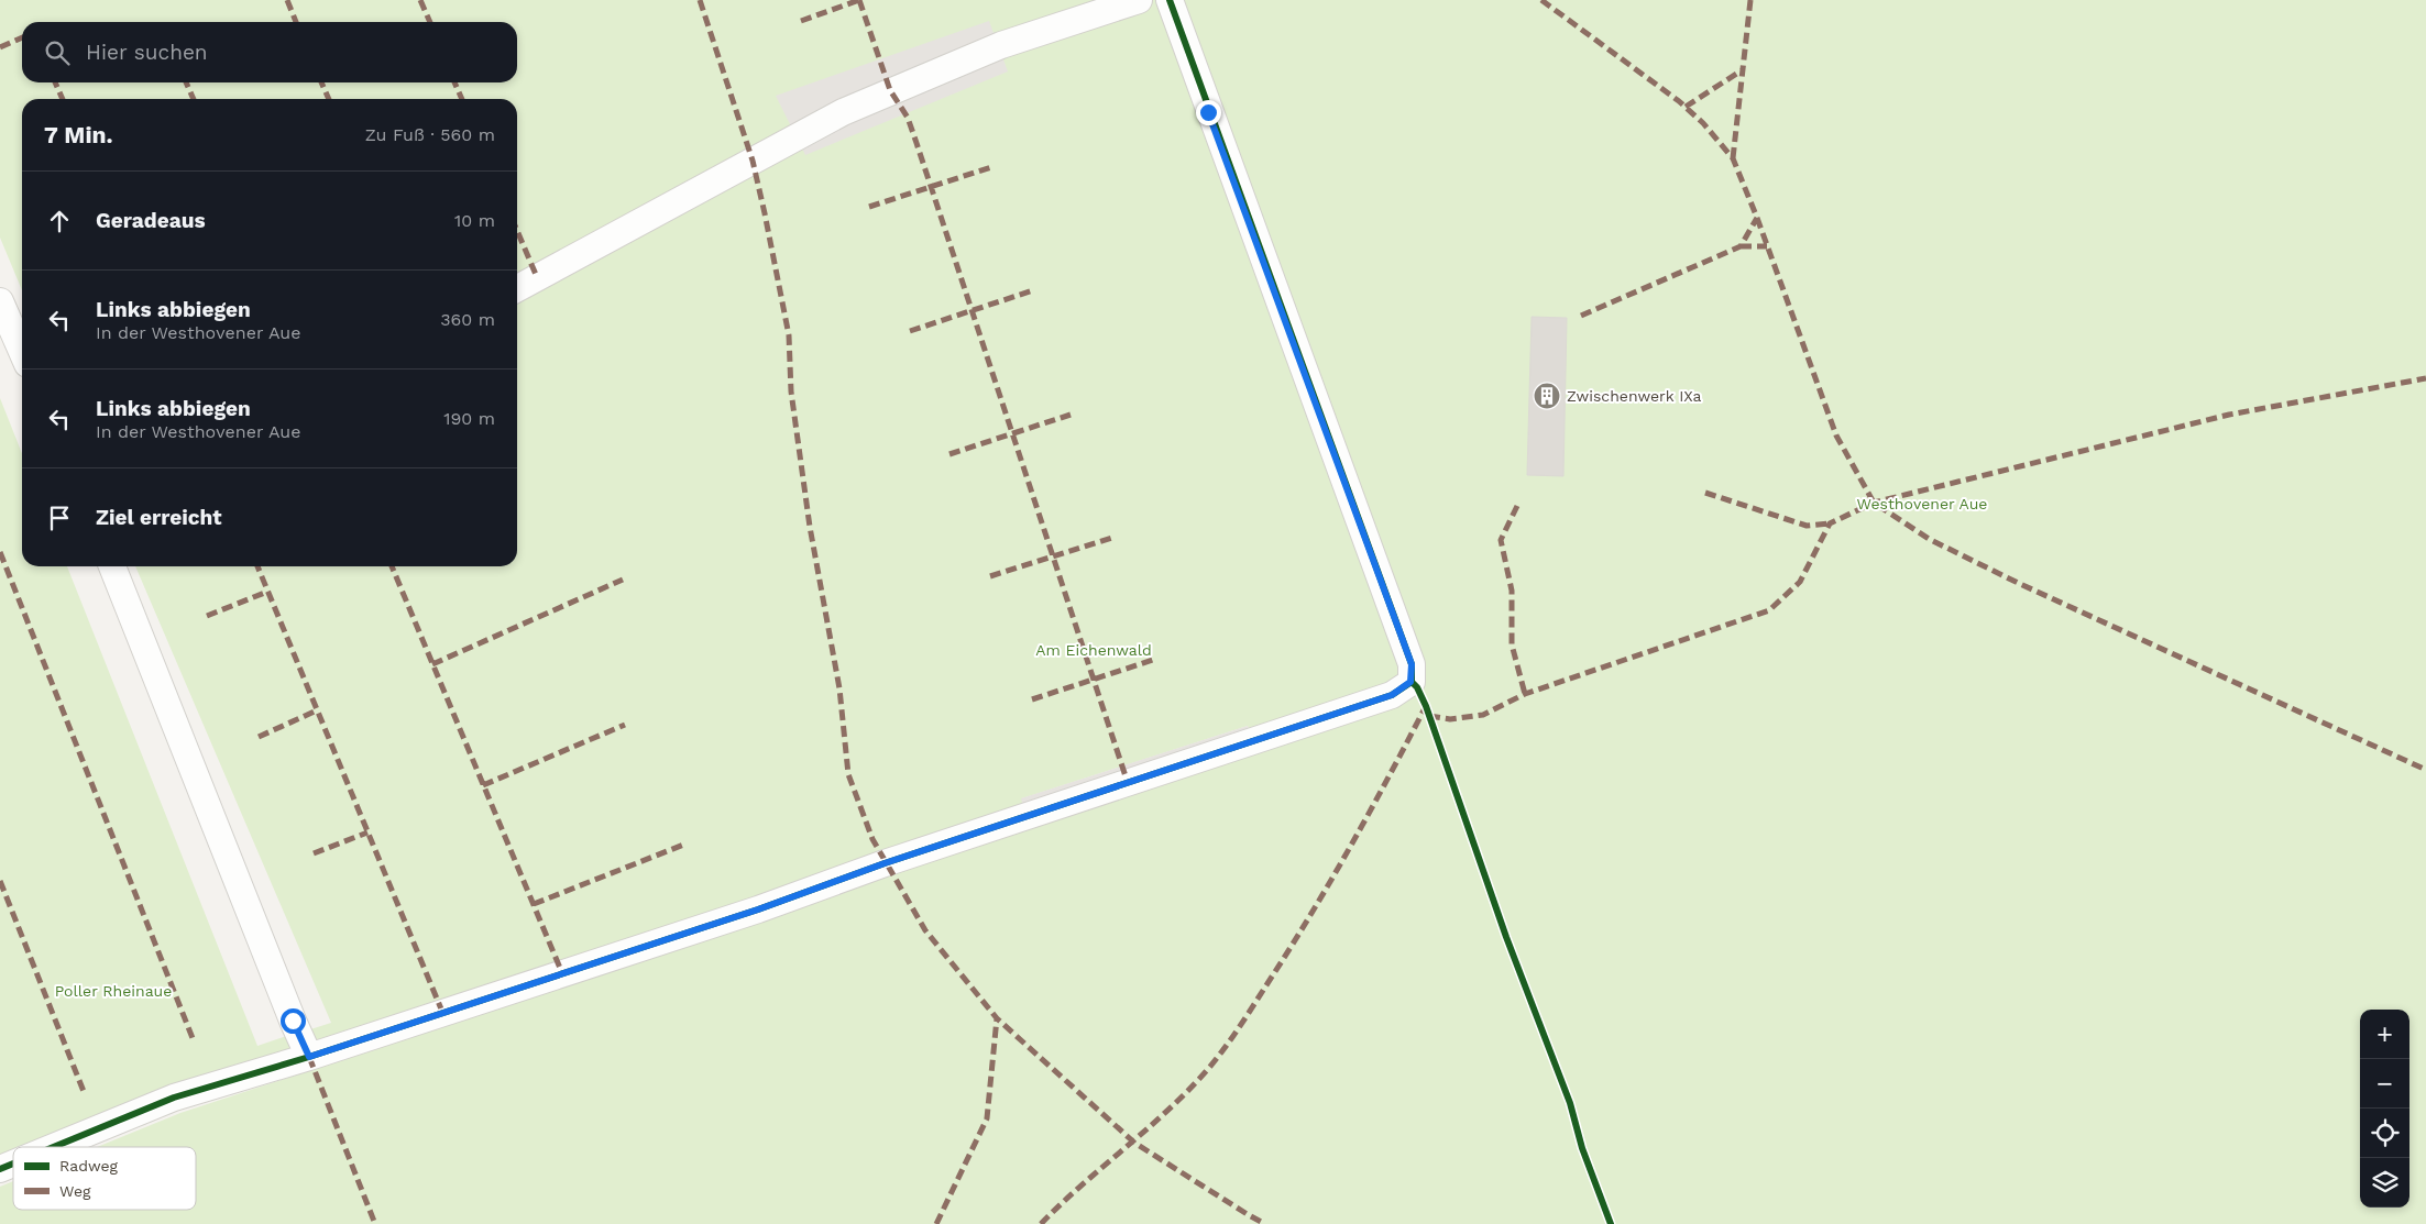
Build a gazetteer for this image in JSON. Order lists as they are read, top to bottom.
{
  "parks": ["Westhovener Aue", "Am Eichenwald", "Poller Rheinaue"],
  "places": {
    "building": ["Zwischenwerk IXa"]
  },
  "legend": ["Radweg", "Weg"],
  "page": {
    "search": "Hier suchen",
    "heading": ["7 Min.", "Zu Fuß · 560 m"],
    "list": [
      ["Geradeaus", "10 m"],
      ["Links abbiegen", "In der Westhovener Aue", "360 m"],
      ["Links abbiegen", "In der Westhovener Aue", "190 m"],
      "Ziel erreicht"
    ],
    "map_buttons": ["+", "−"]
  }
}
